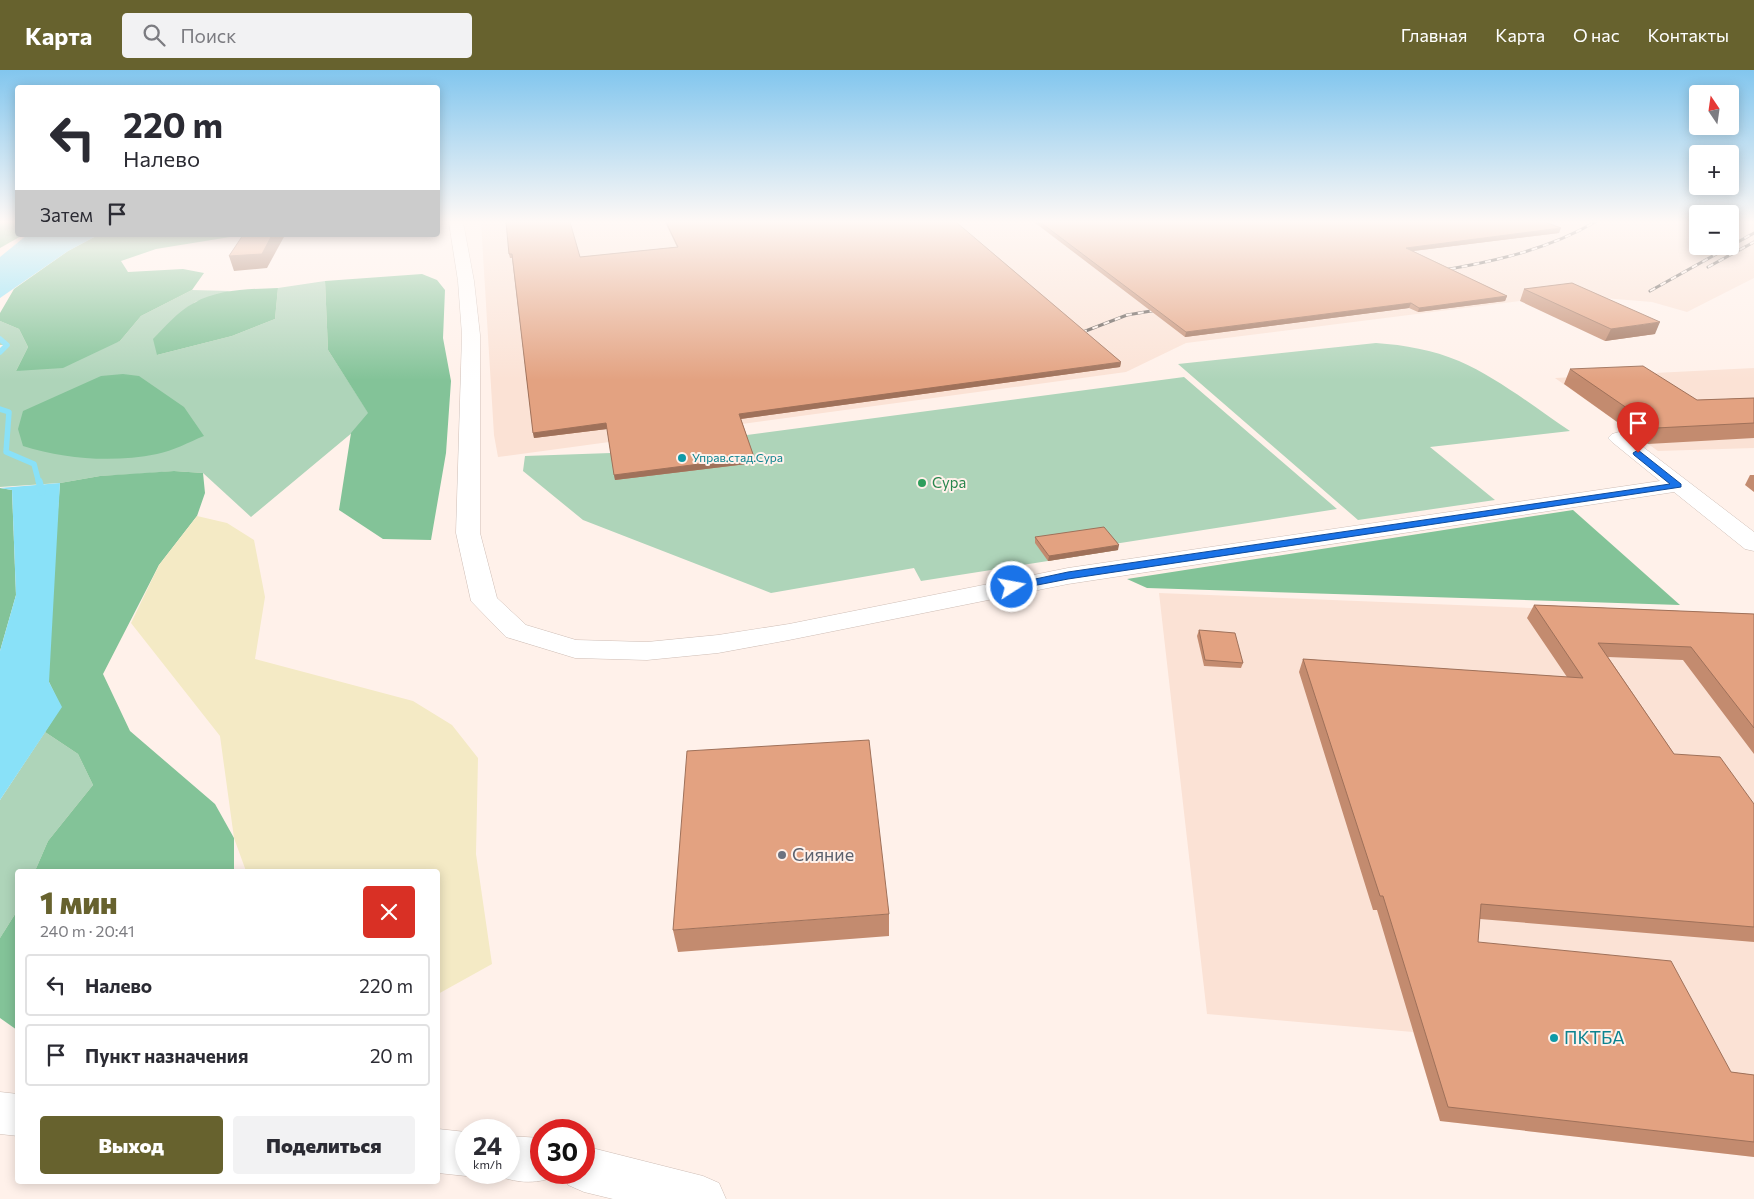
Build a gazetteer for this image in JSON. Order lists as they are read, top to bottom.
{
  "places": [
    "Управ.стад.Сура",
    "Сура",
    "Сияние",
    "ПКТБА"
  ],
  "north": "top",
  "page": {
    "header": "Карта",
    "search": "Поиск",
    "nav": [
      "Главная",
      "Карта",
      "О нас",
      "Контакты"
    ],
    "map_buttons": ["+", "−"],
    "turn": ["220 m", "Налево"],
    "then": "Затем",
    "heading": ["1 мин", "240 m · 20:41"],
    "list": [
      {
        "name": "Налево",
        "value": "220 m"
      },
      {
        "name": "Пункт назначения",
        "value": "20 m"
      }
    ],
    "buttons": ["Выход", "Поделиться"],
    "speed": "24 km/h",
    "limit": "30"
  }
}
